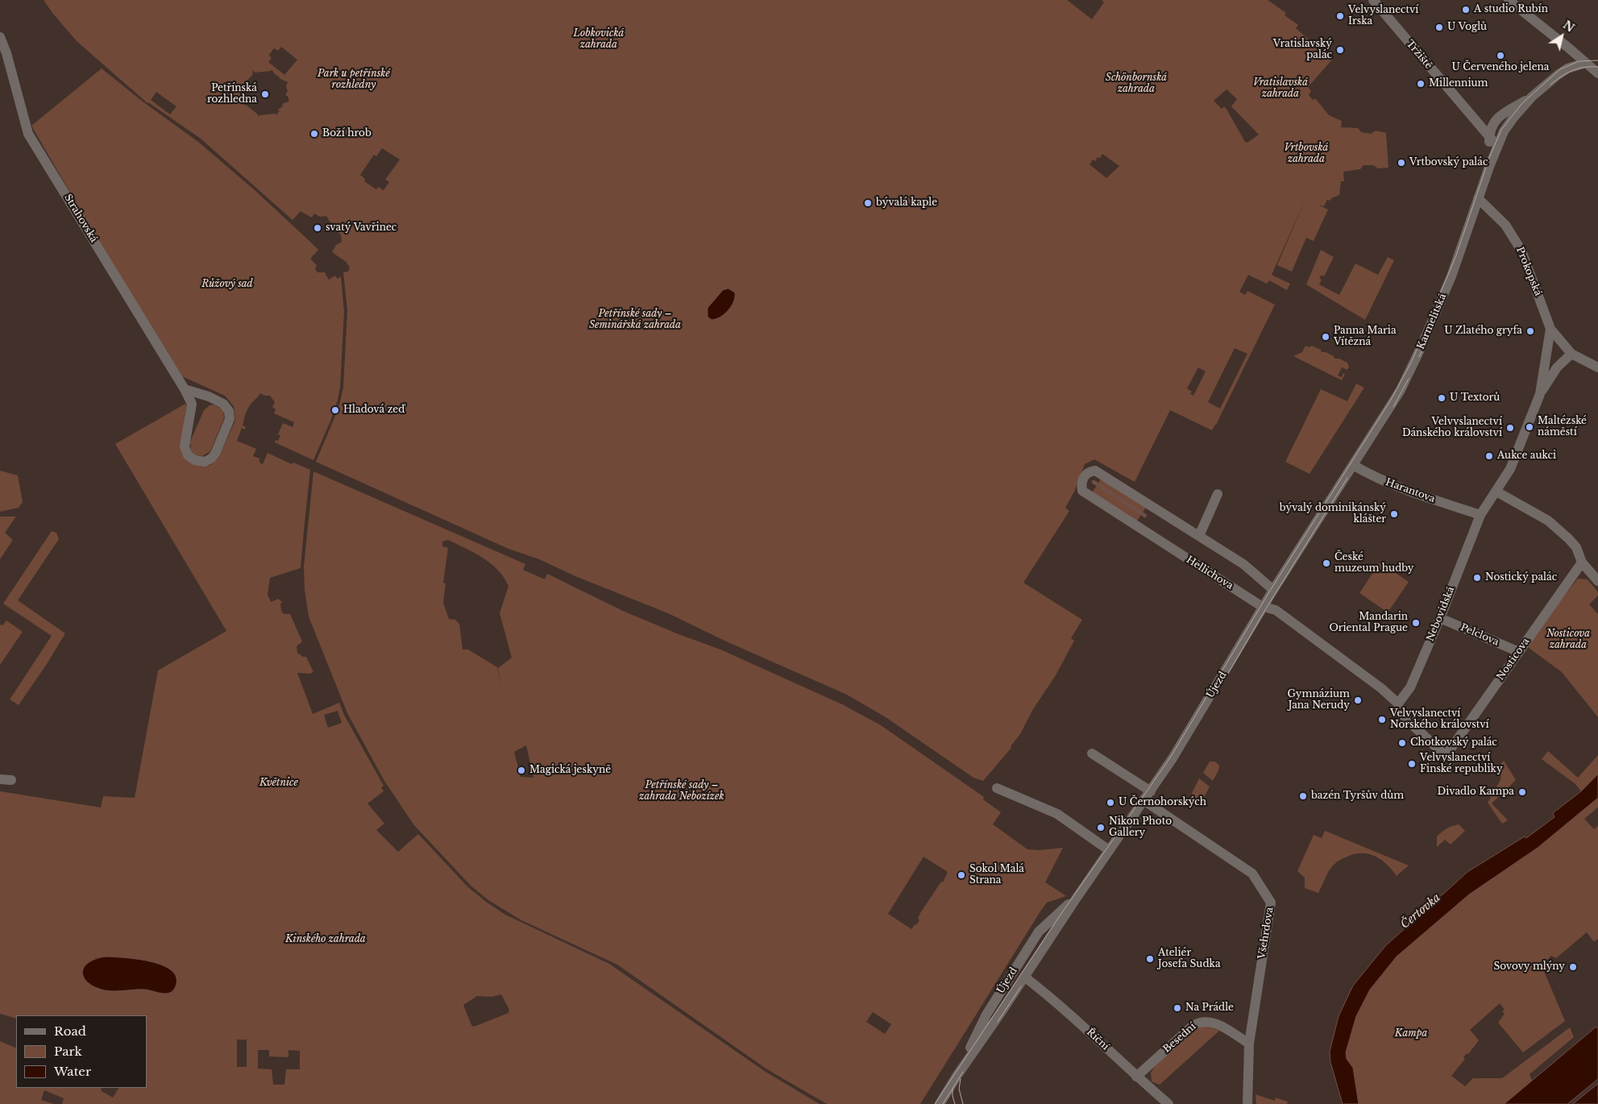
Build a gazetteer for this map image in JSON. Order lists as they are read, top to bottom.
{
  "streets": {
    "street": [
      "Tržiště",
      "Strahovská",
      "Prokopská",
      "Karmelitská",
      "Harantova",
      "Hellichova",
      "Nebovidská",
      "Pelclova",
      "Nosticova",
      "Újezd",
      "Všehrdova",
      "Besední",
      "Říční"
    ]
  },
  "crossings": [
    ["Tržiště", "Karmelitská"],
    ["Prokopská", "Karmelitská"],
    ["Karmelitská", "Harantova"],
    ["Karmelitská", "Újezd"],
    ["Harantova", "Nebovidská"],
    ["Harantova", "Újezd"],
    ["Hellichova", "Nebovidská"],
    ["Hellichova", "Nosticova"],
    ["Hellichova", "Újezd"],
    ["Nebovidská", "Pelclova"],
    ["Pelclova", "Nosticova"],
    ["Újezd", "Všehrdova"],
    ["Újezd", "Říční"],
    ["Všehrdova", "Besední"],
    ["Besední", "Říční"]
  ],
  "water": ["Čertovka"],
  "parks": [
    "Lobkovická zahrada",
    "Park u petřínské rozhledny",
    "Schönbornská zahrada",
    "Vratislavská zahrada",
    "Vrtbovská zahrada",
    "Růžový sad",
    "Petřínské sady – Seminářská zahrada",
    "Nosticova zahrada",
    "Květnice",
    "Petřínské sady – zahrada Nebozízek",
    "Kinského zahrada",
    "Kampa"
  ],
  "places": [
    "A studio Rubín",
    "Velvyslanectví Irska",
    "U Voglů",
    "Vratislavský palác",
    "U Červeného jelena",
    "Millennium",
    "Petřínská rozhledna",
    "Boží hrob",
    "Vrtbovský palác",
    "bývalá kaple",
    "svatý Vavřinec",
    "U Zlatého gryfa",
    "Panna Maria Vítězná",
    "U Textorů",
    "Hladová zeď",
    "Maltézské náměstí",
    "Velvyslanectví Dánského království",
    "Aukce aukci",
    "bývalý dominikánský klášter",
    "České muzeum hudby",
    "Nostický palác",
    "Mandarin Oriental Prague",
    "Gymnázium Jana Nerudy",
    "Velvyslanectví Norského království",
    "Chotkovský palác",
    "Velvyslanectví Finské republiky",
    "Magická jeskyně",
    "Divadlo Kampa",
    "bazén Tyršův dům",
    "U Černohorských",
    "Nikon Photo Gallery",
    "Sokol Malá Strana",
    "Ateliér Josefa Sudka",
    "Sovovy mlýny",
    "Na Prádle"
  ],
  "legend": ["Road", "Park", "Water"],
  "north": "top right"
}
